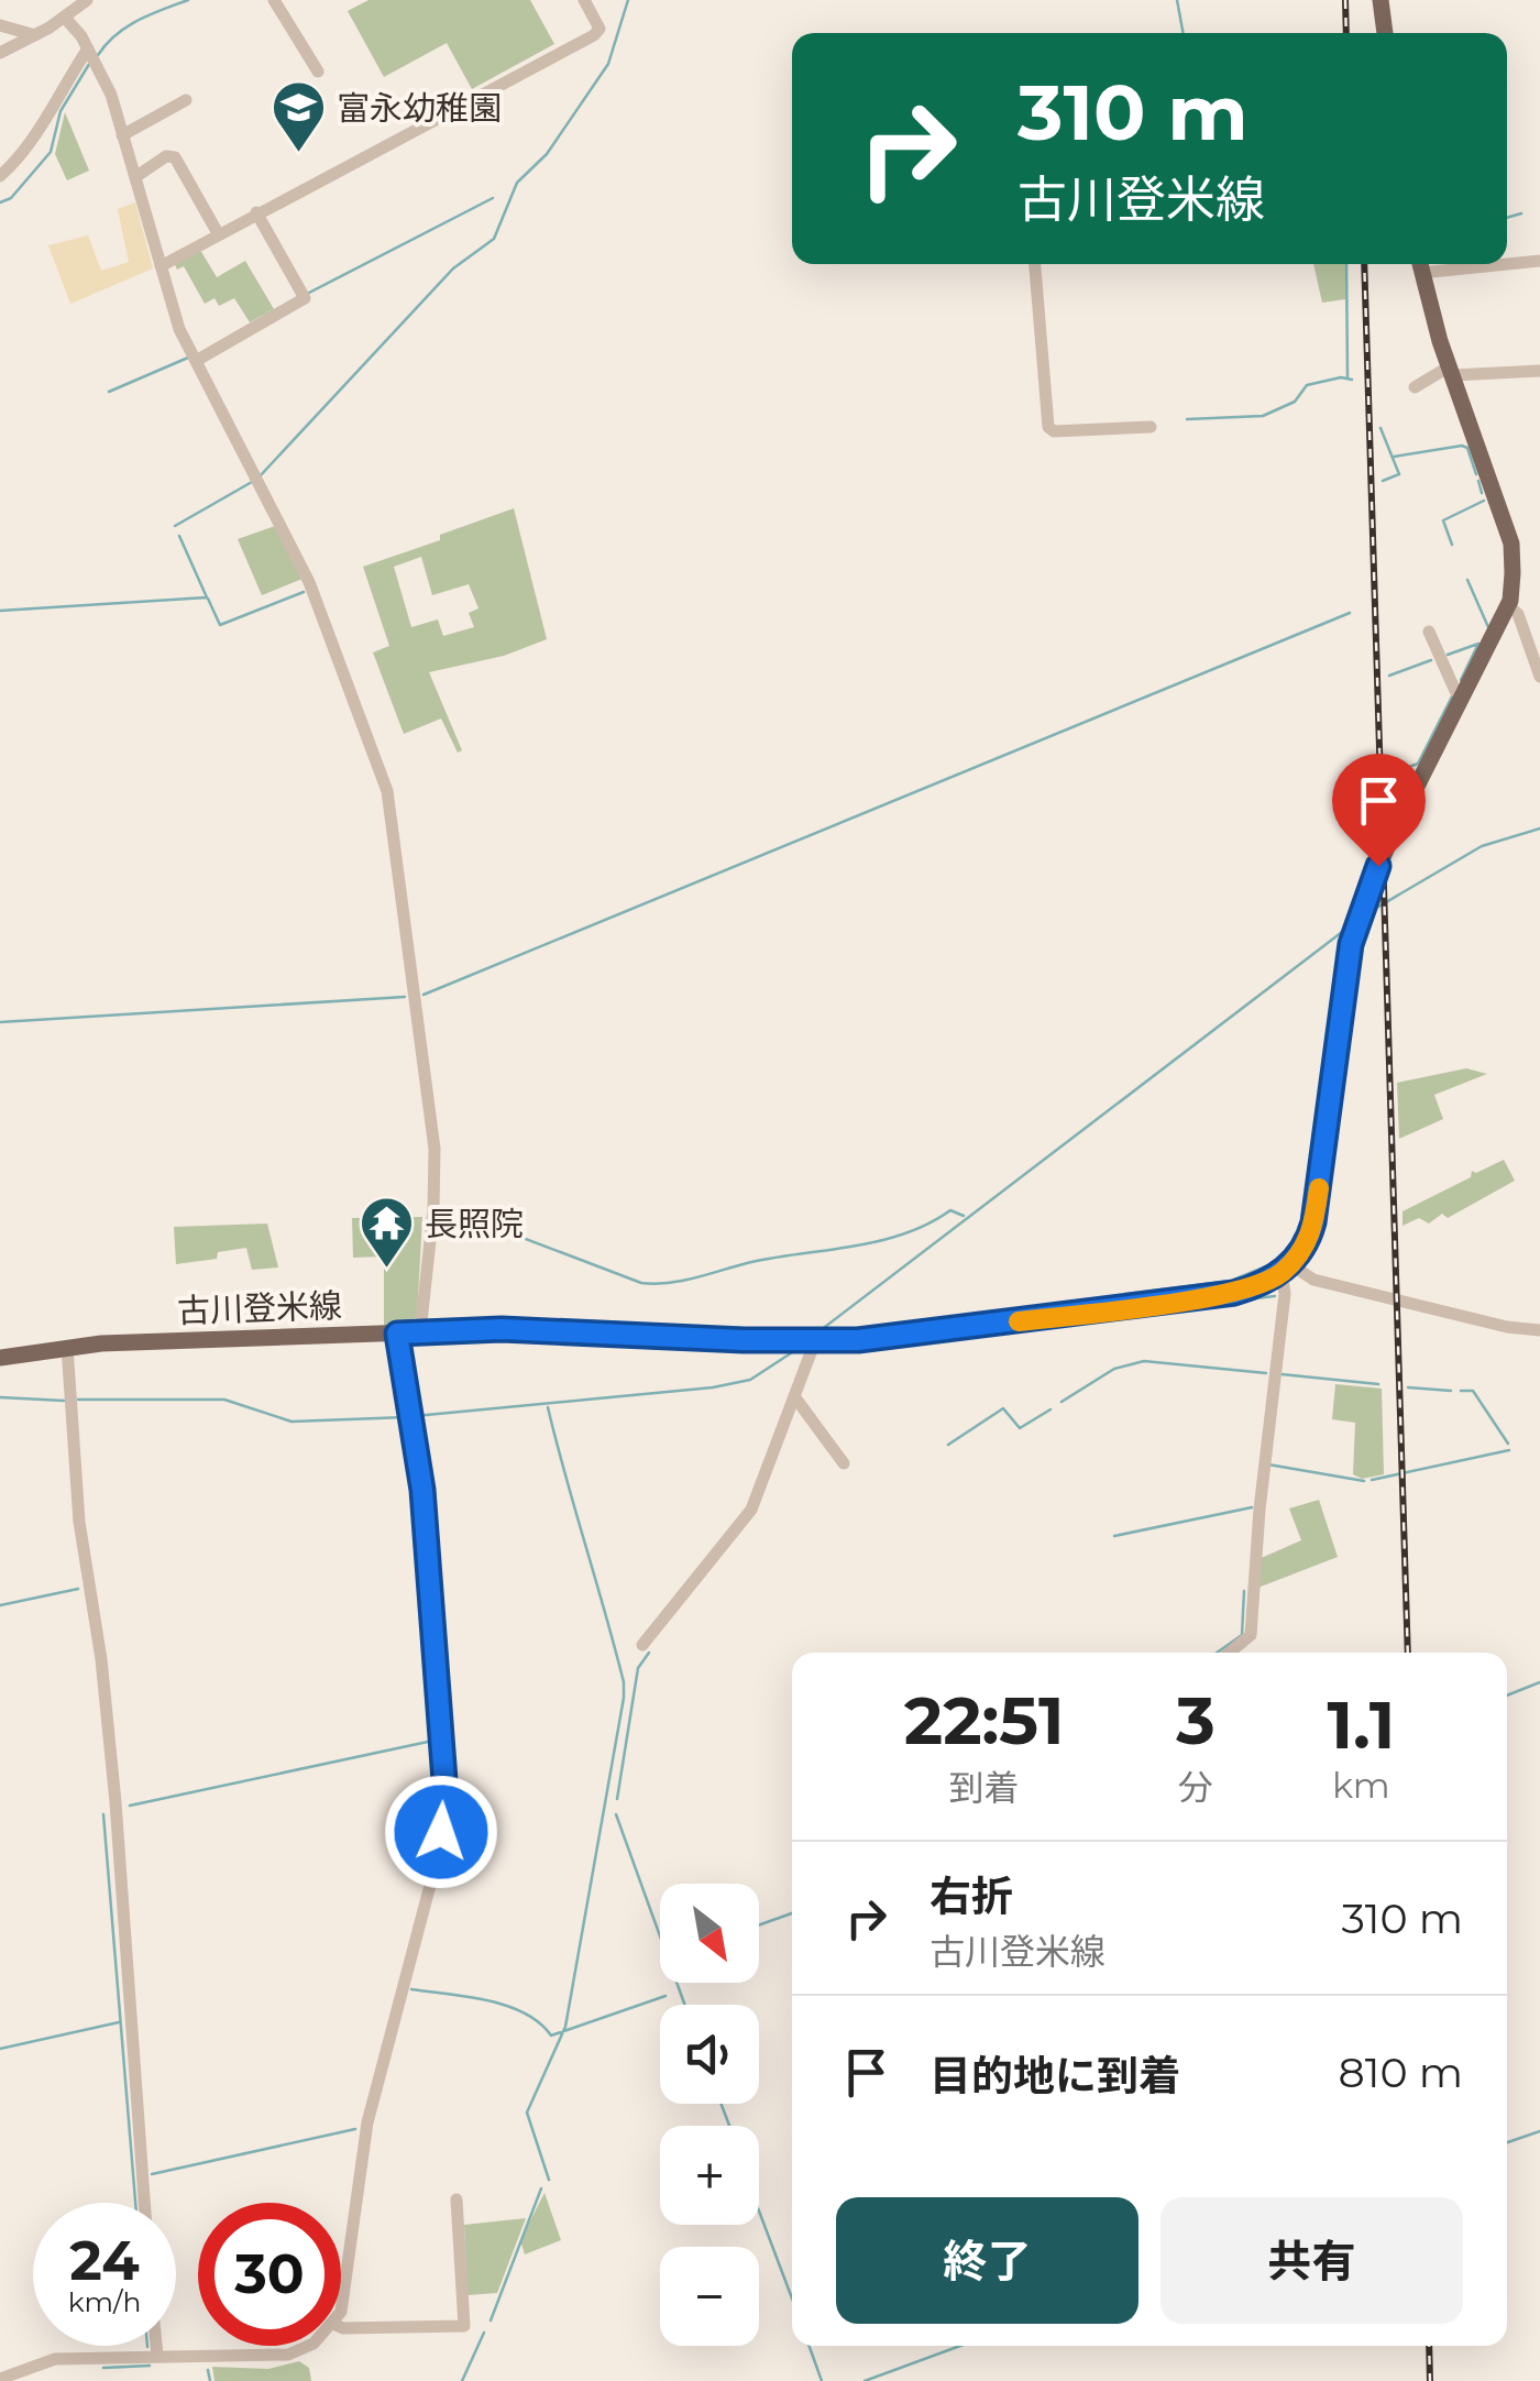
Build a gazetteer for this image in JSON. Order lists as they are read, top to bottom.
{
  "streets": {
    "main road": ["古川登米線"]
  },
  "places": {
    "school or university": ["富永幼稚園"],
    "temple": ["長照院"]
  },
  "north": "bottom right",
  "page": {
    "turn": ["310 m", "古川登米線"],
    "eta": [
      "22:51",
      "到着",
      "3",
      "分",
      "1.1",
      "km"
    ],
    "list": [
      {
        "name": "右折",
        "note": "古川登米線",
        "value": "310 m"
      },
      {
        "name": "目的地に到着",
        "value": "810 m"
      }
    ],
    "map_buttons": ["+", "−"],
    "buttons": ["終了", "共有"],
    "speed": "24 km/h",
    "limit": "30"
  }
}
